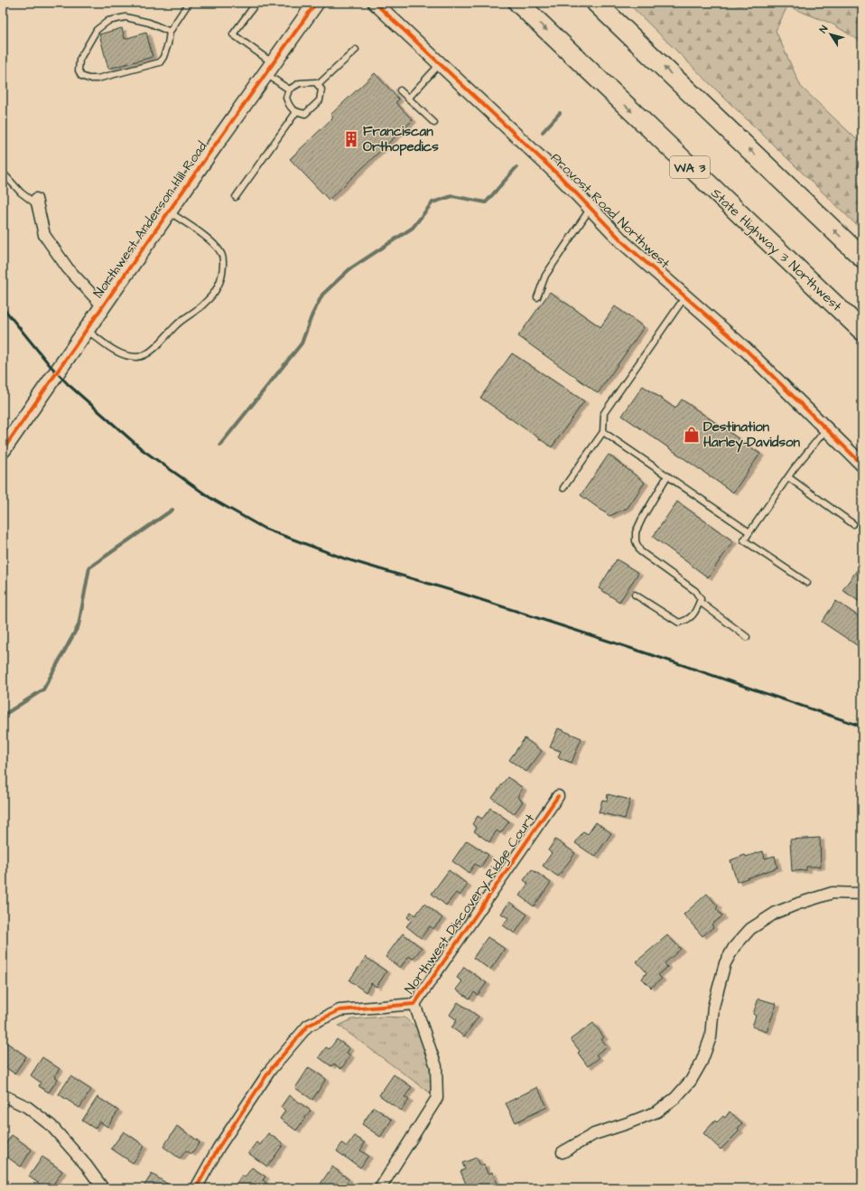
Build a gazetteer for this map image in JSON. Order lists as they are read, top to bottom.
{
  "streets": {
    "highway": ["WA 3", "State Highway 3 Northwest"],
    "main road": ["Northwest Anderson Hill Road"],
    "street": ["Provost Road Northwest", "Northwest Discovery Ridge Court"]
  },
  "places": {
    "building": ["Franciscan Orthopedics"],
    "shop": ["Destination Harley-Davidson"]
  },
  "north": "top left"
}
